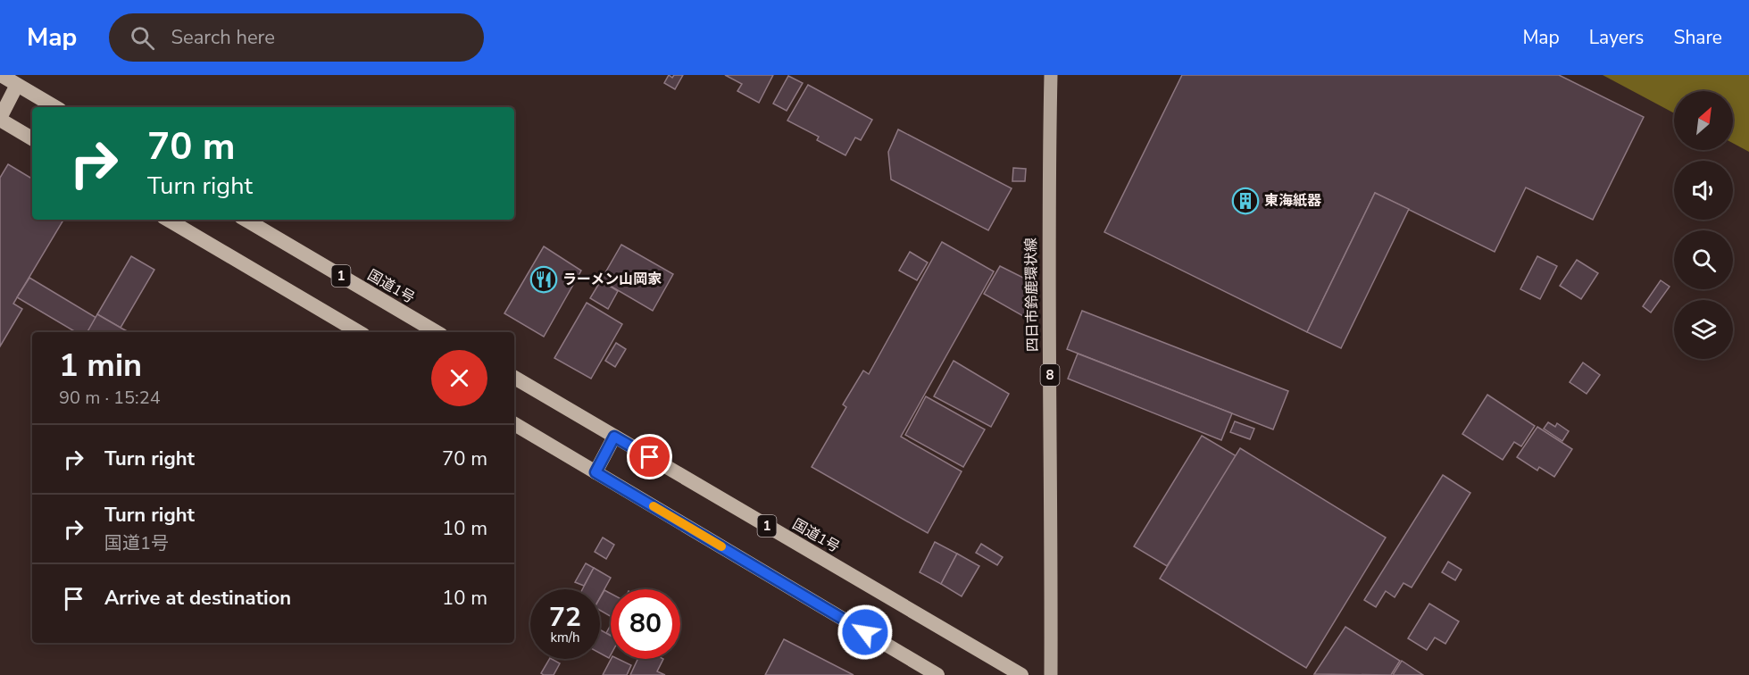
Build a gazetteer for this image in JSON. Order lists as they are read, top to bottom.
{
  "streets": {
    "highway": ["1", "国道1号"],
    "main road": ["四日市鈴鹿環状線", "8"]
  },
  "places": {
    "building": ["東海紙器"],
    "restaurant": ["ラーメン山岡家"]
  },
  "north": "top right",
  "page": {
    "header": "Map",
    "search": "Search here",
    "nav": ["Map", "Layers", "Share"],
    "turn": ["70 m", "Turn right"],
    "heading": ["1 min", "90 m · 15:24"],
    "list": [
      {
        "name": "Turn right",
        "value": "70 m"
      },
      {
        "name": "Turn right",
        "note": "国道1号",
        "value": "10 m"
      },
      {
        "name": "Arrive at destination",
        "value": "10 m"
      }
    ],
    "speed": "72 km/h",
    "limit": "80"
  }
}
